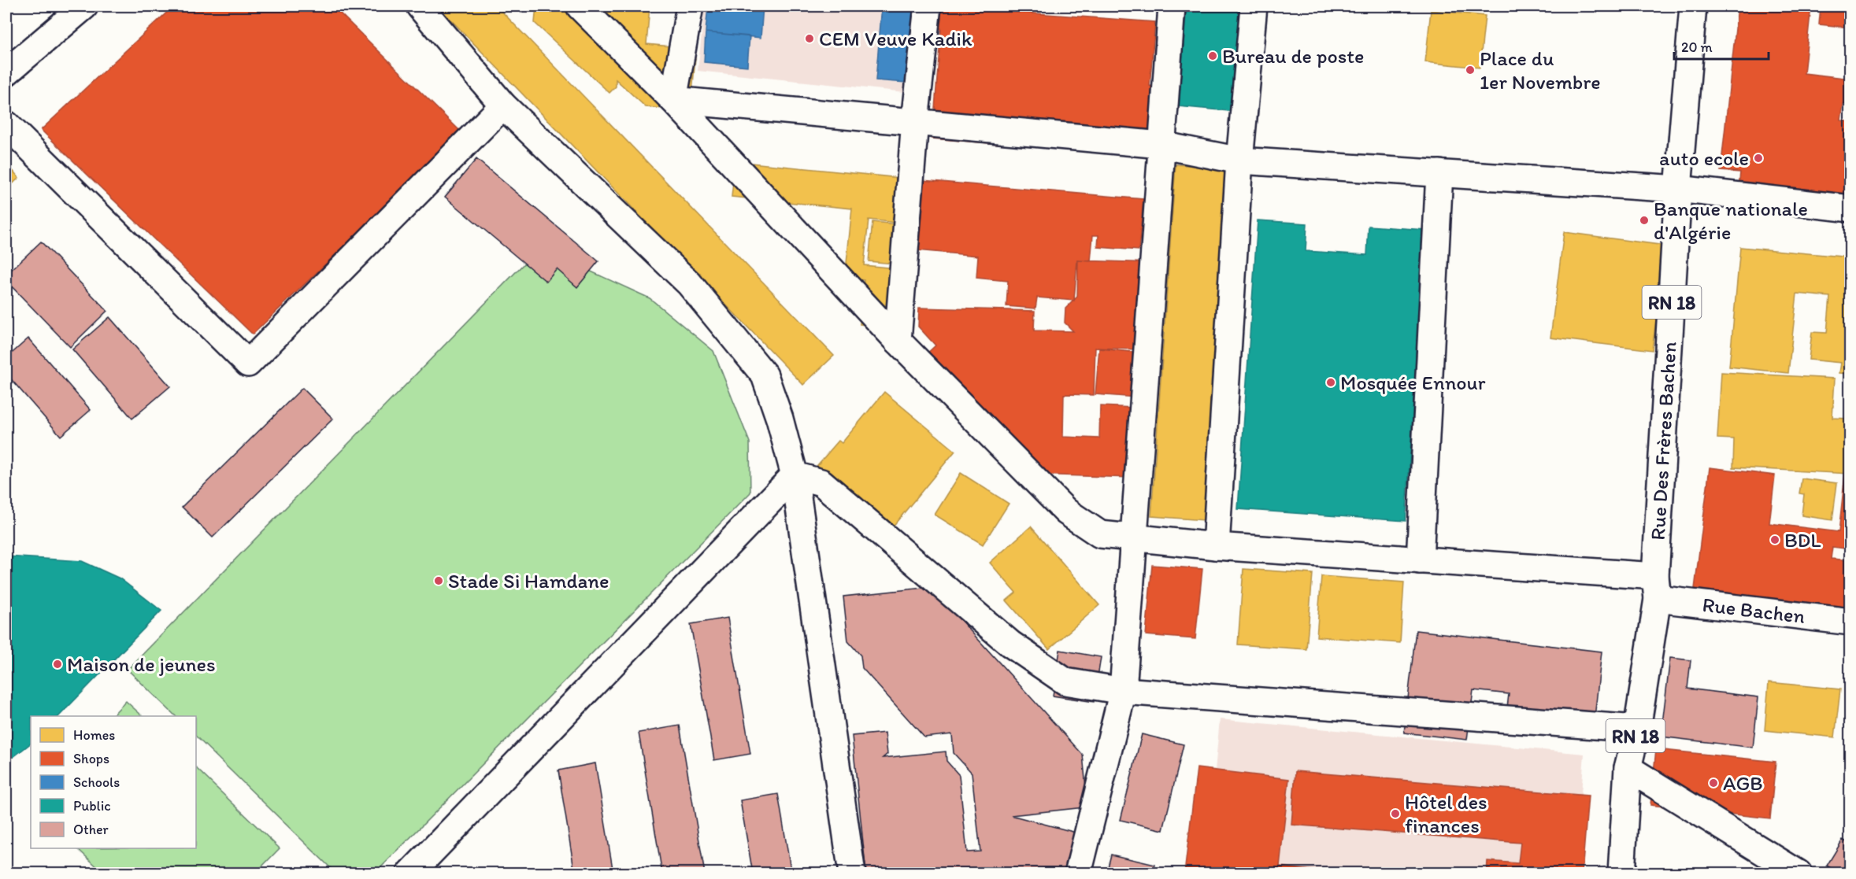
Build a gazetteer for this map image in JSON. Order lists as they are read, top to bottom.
{
  "streets": {
    "street": ["RN 18", "Rue Des Frères Bachen", "Rue Bachen"]
  },
  "crossings": [
    ["Rue Des Frères Bachen", "Rue Bachen"]
  ],
  "places": [
    "CEM Veuve Kadik",
    "Bureau de poste",
    "Place du 1er Novembre",
    "auto ecole",
    "Banque nationale d'Algérie",
    "Mosquée Ennour",
    "BDL",
    "Stade Si Hamdane",
    "Maison de jeunes",
    "AGB",
    "Hôtel des finances"
  ],
  "legend": [
    "Homes",
    "Shops",
    "Schools",
    "Public",
    "Other"
  ],
  "scale_bar": "20 m"
}
